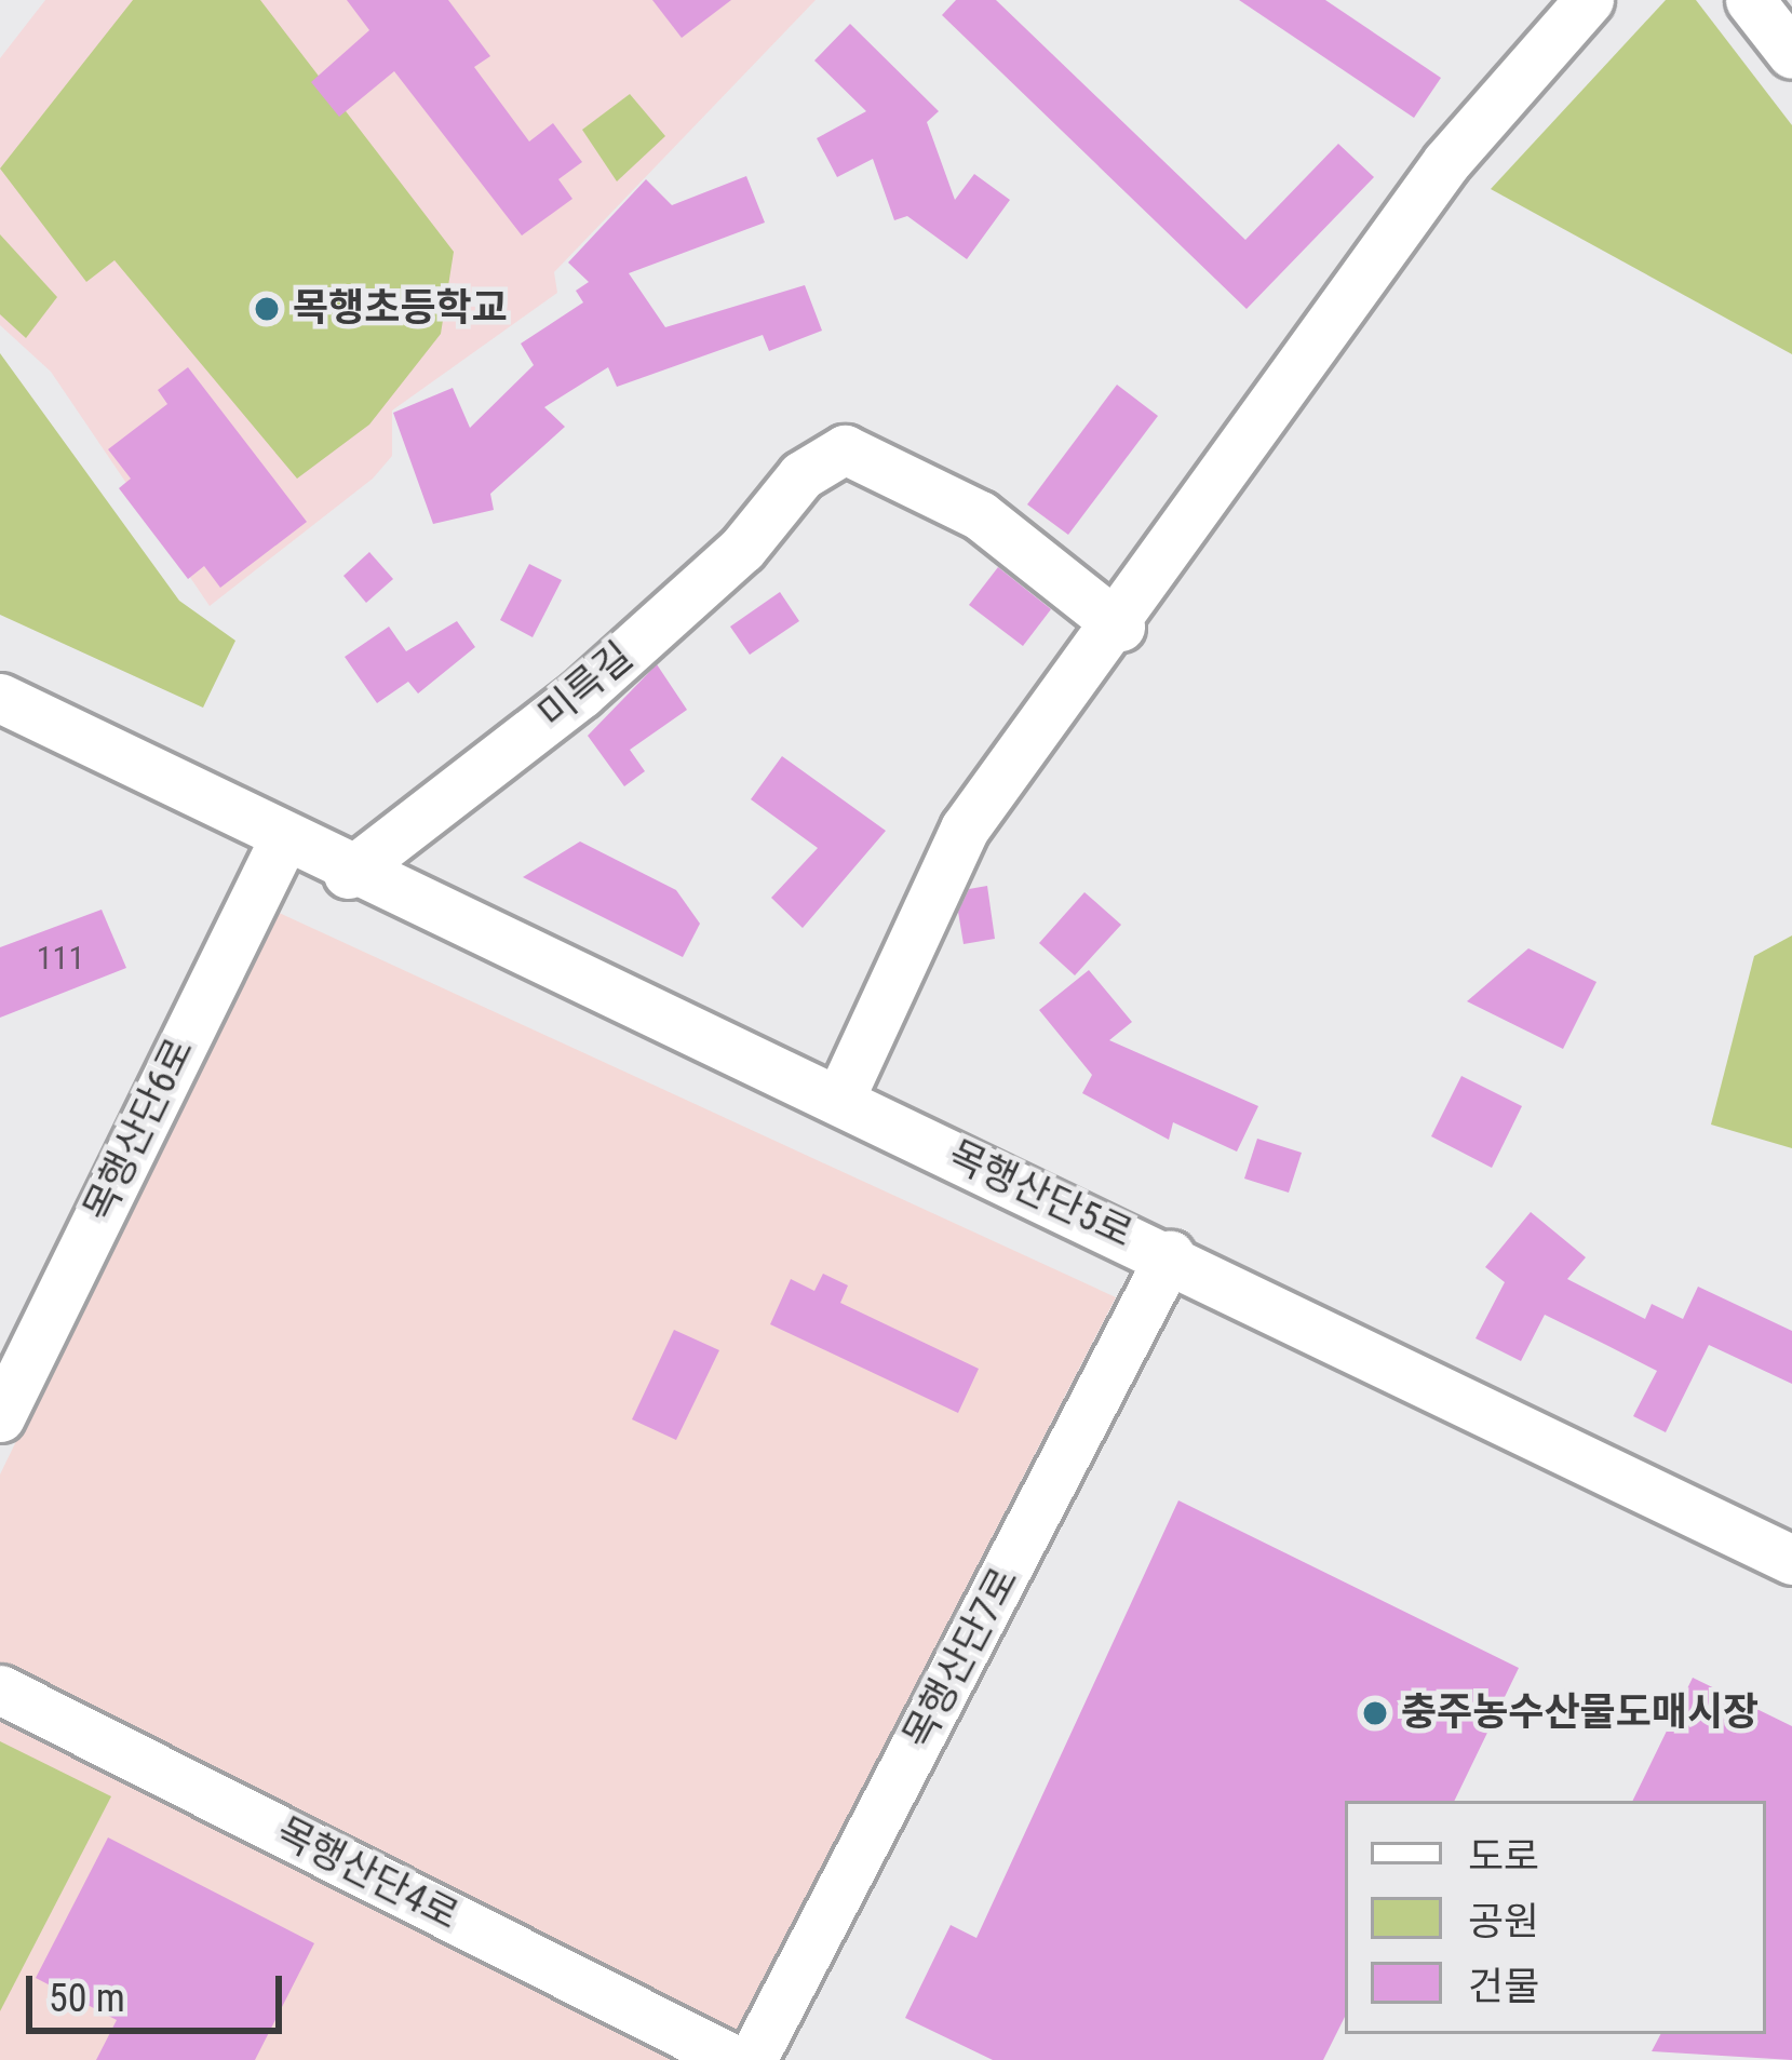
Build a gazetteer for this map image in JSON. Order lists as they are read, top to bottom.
{
  "streets": {
    "street": [
      "미륵길",
      "목행산단6로",
      "목행산단5로",
      "목행산단7로",
      "목행산단4로"
    ]
  },
  "crossings": [
    ["미륵길", "목행산단5로"],
    ["목행산단6로", "목행산단5로"],
    ["목행산단5로", "목행산단7로"]
  ],
  "places": ["목행초등학교", "충주농수산물도매시장"],
  "house_numbers": ["111"],
  "legend": ["도로", "공원", "건물"],
  "scale_bar": "50 m"
}
